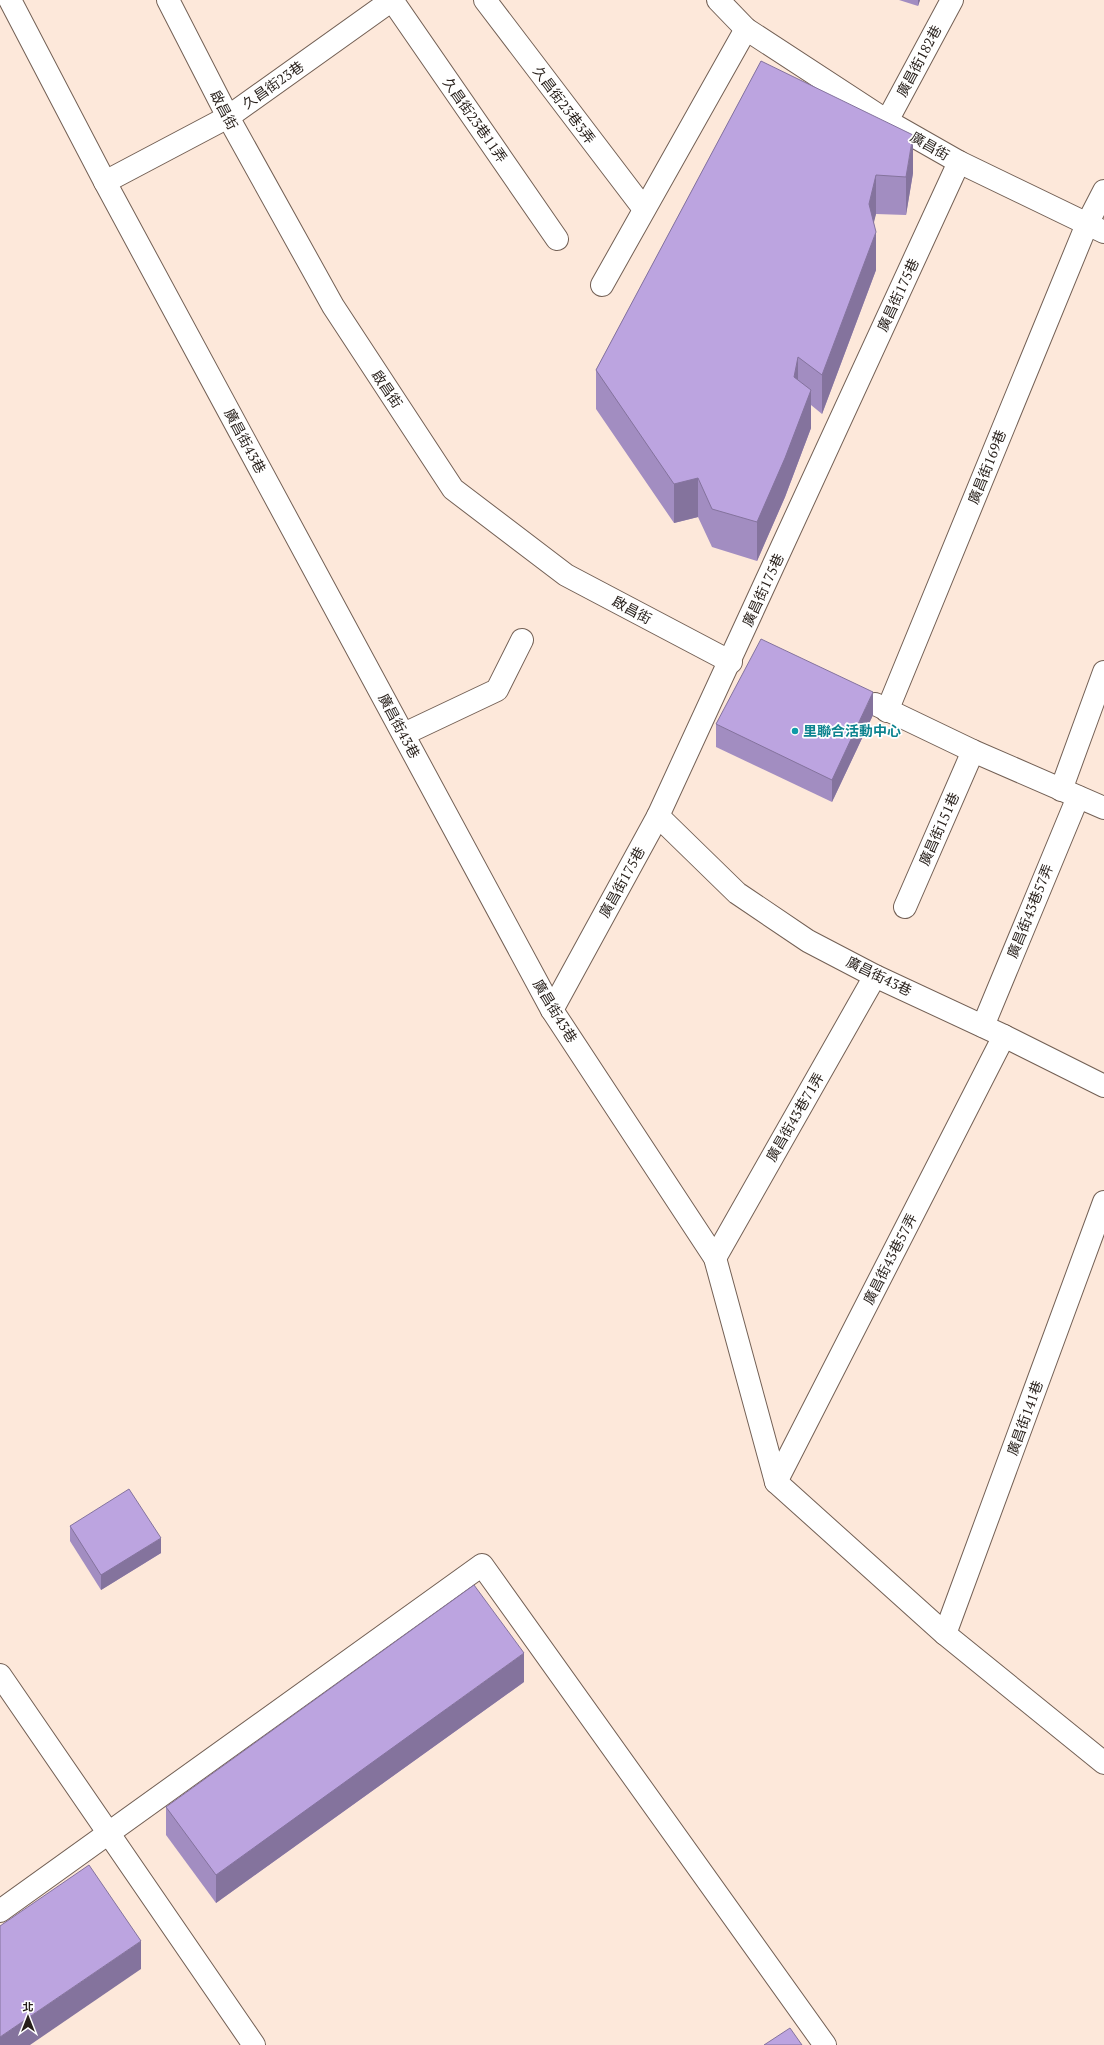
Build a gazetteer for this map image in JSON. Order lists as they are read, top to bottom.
{
  "streets": {
    "street": [
      "廣昌街182巷",
      "久昌街23巷",
      "久昌街23巷3弄",
      "啟昌街",
      "久昌街23巷11弄",
      "廣昌街",
      "廣昌街175巷",
      "廣昌街43巷",
      "廣昌街169巷",
      "廣昌街151巷",
      "廣昌街43巷57弄",
      "廣昌街43巷71弄",
      "廣昌街141巷"
    ]
  },
  "crossings": [
    ["廣昌街182巷", "廣昌街"],
    ["久昌街23巷", "啟昌街"],
    ["久昌街23巷", "久昌街23巷11弄"],
    ["久昌街23巷", "廣昌街43巷"],
    ["啟昌街", "廣昌街175巷"],
    ["廣昌街", "廣昌街175巷"],
    ["廣昌街", "廣昌街169巷"],
    ["廣昌街175巷", "廣昌街43巷"],
    ["廣昌街43巷", "廣昌街43巷57弄"],
    ["廣昌街43巷", "廣昌街43巷71弄"]
  ],
  "places": ["里聯合活動中心"],
  "north": "top"
}
